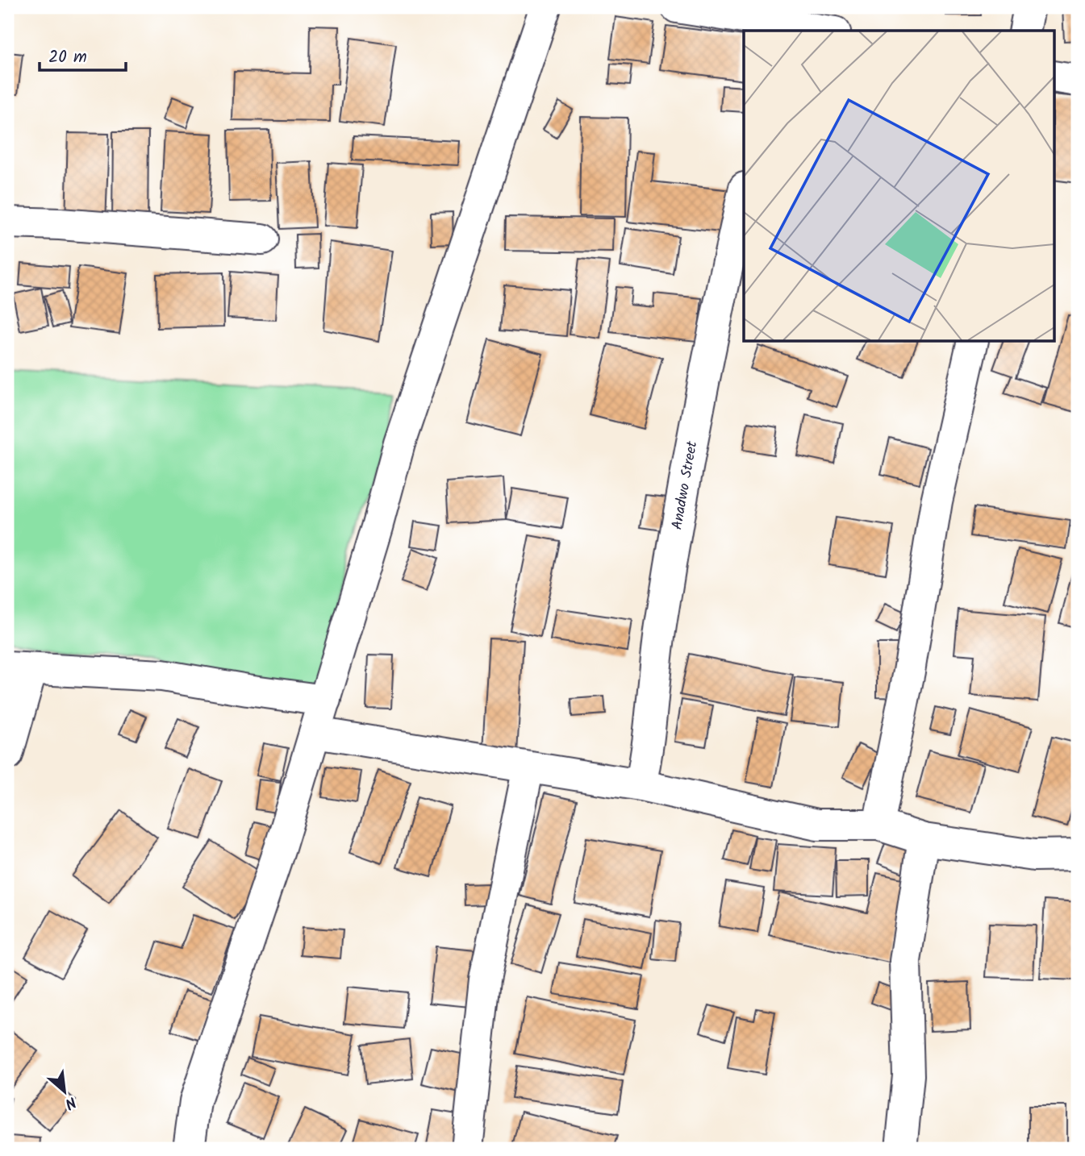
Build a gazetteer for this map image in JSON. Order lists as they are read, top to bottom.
{
  "streets": {
    "street": ["Anadwo Street"]
  },
  "scale_bar": "20 m",
  "north": "bottom right"
}
